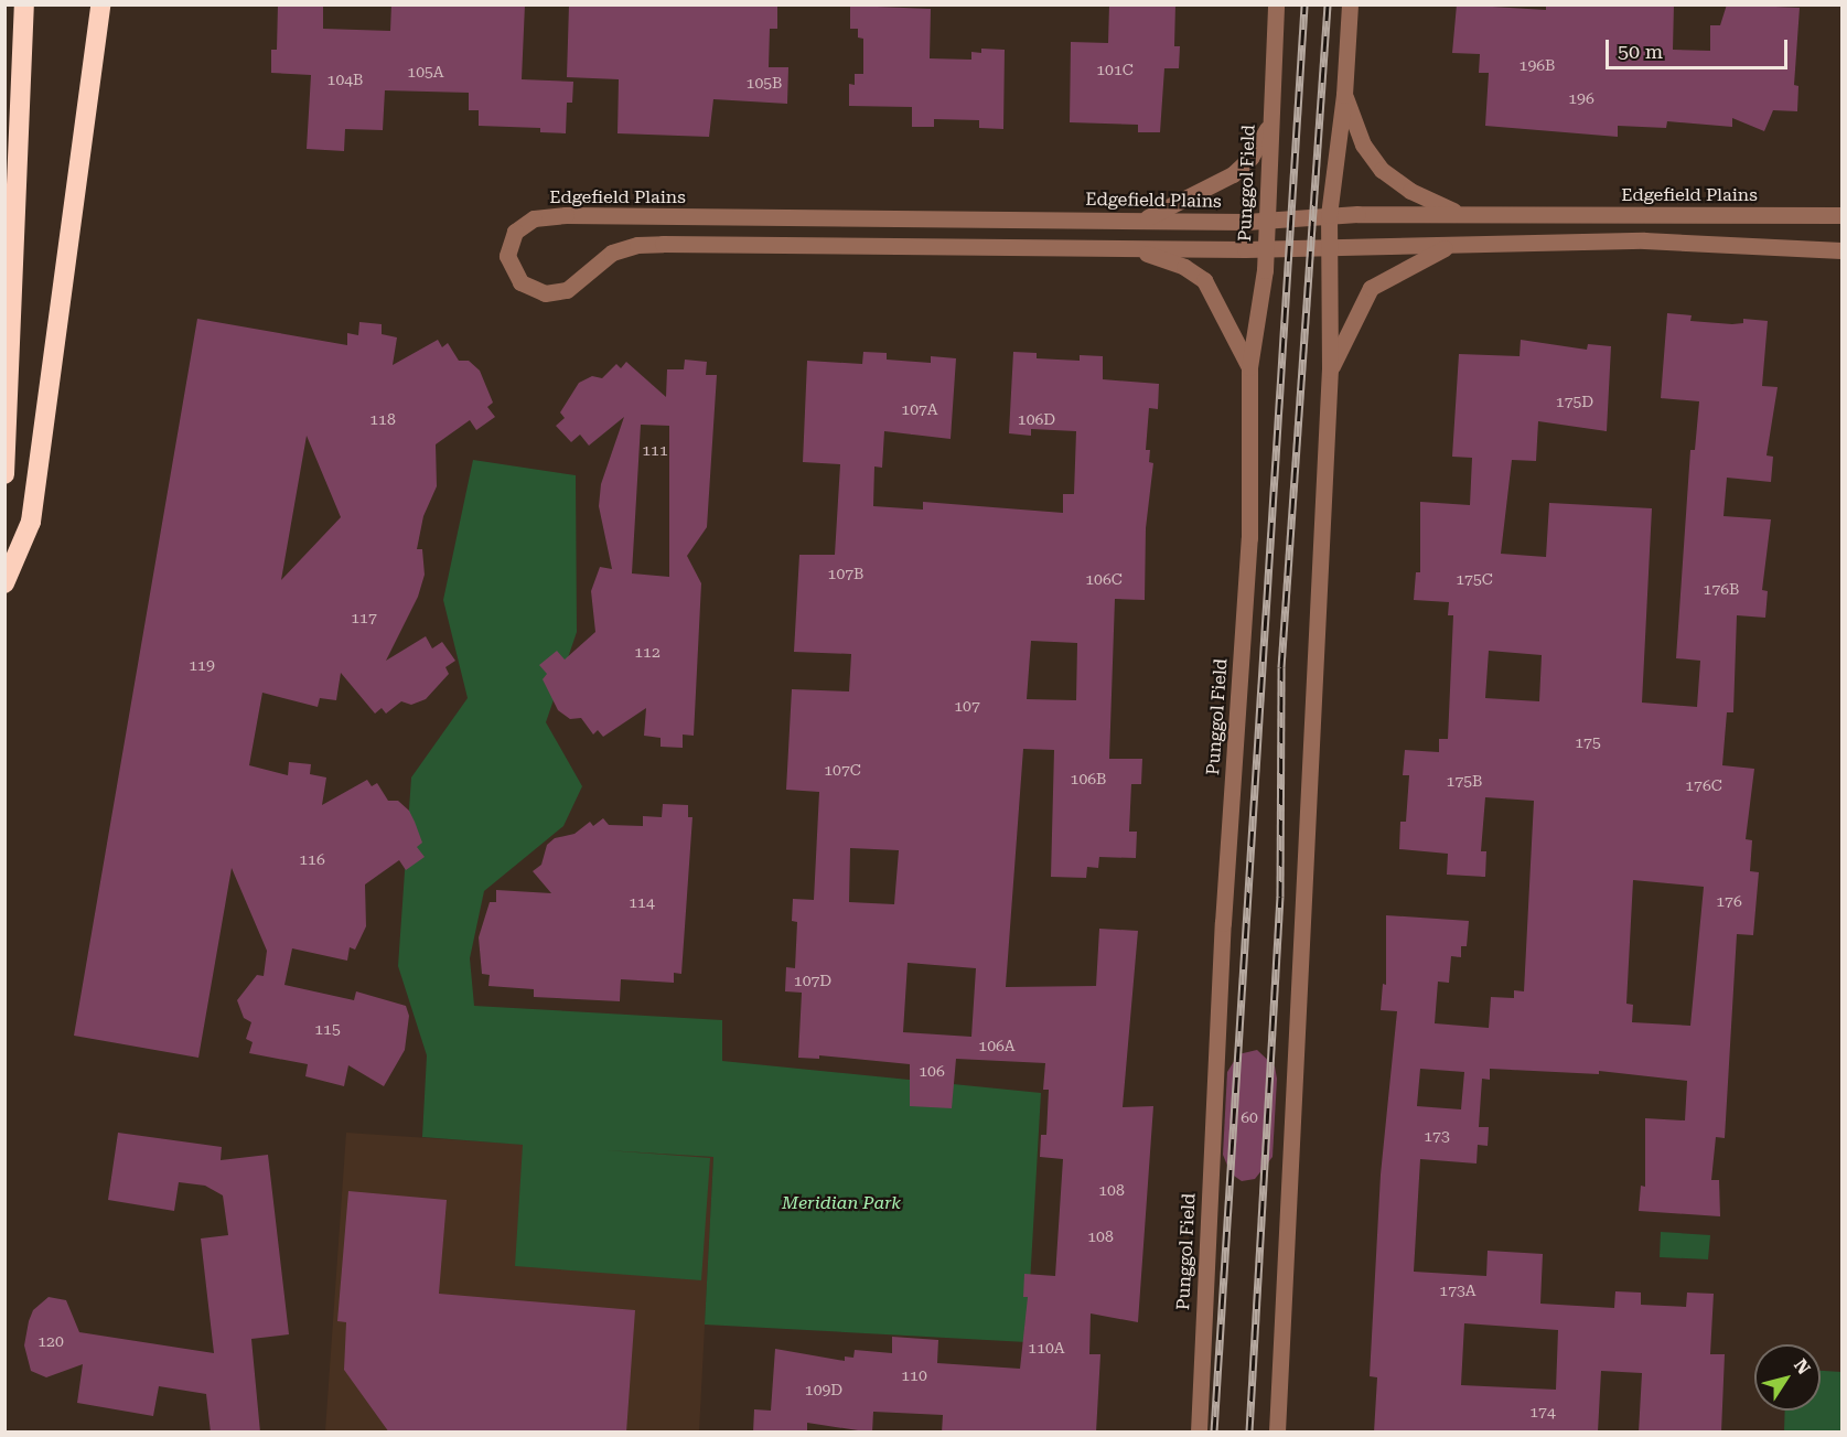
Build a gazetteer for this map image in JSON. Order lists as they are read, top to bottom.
{
  "streets": {
    "street": ["Punggol Field", "Edgefield Plains"]
  },
  "crossings": [
    ["Punggol Field", "Edgefield Plains"]
  ],
  "parks": ["Meridian Park"],
  "house_numbers": [
    "196B",
    "101C",
    "105A",
    "104B",
    "105B",
    "196",
    "175D",
    "107A",
    "118",
    "106D",
    "111",
    "107B",
    "106C",
    "175C",
    "176B",
    "117",
    "112",
    "119",
    "107",
    "175",
    "107C",
    "106B",
    "175B",
    "176C",
    "116",
    "176",
    "114",
    "107D",
    "115",
    "106A",
    "106",
    "60",
    "173",
    "108",
    "108",
    "173A",
    "120",
    "110A",
    "110",
    "109D",
    "174"
  ],
  "scale_bar": "50 m",
  "north": "top right"
}
